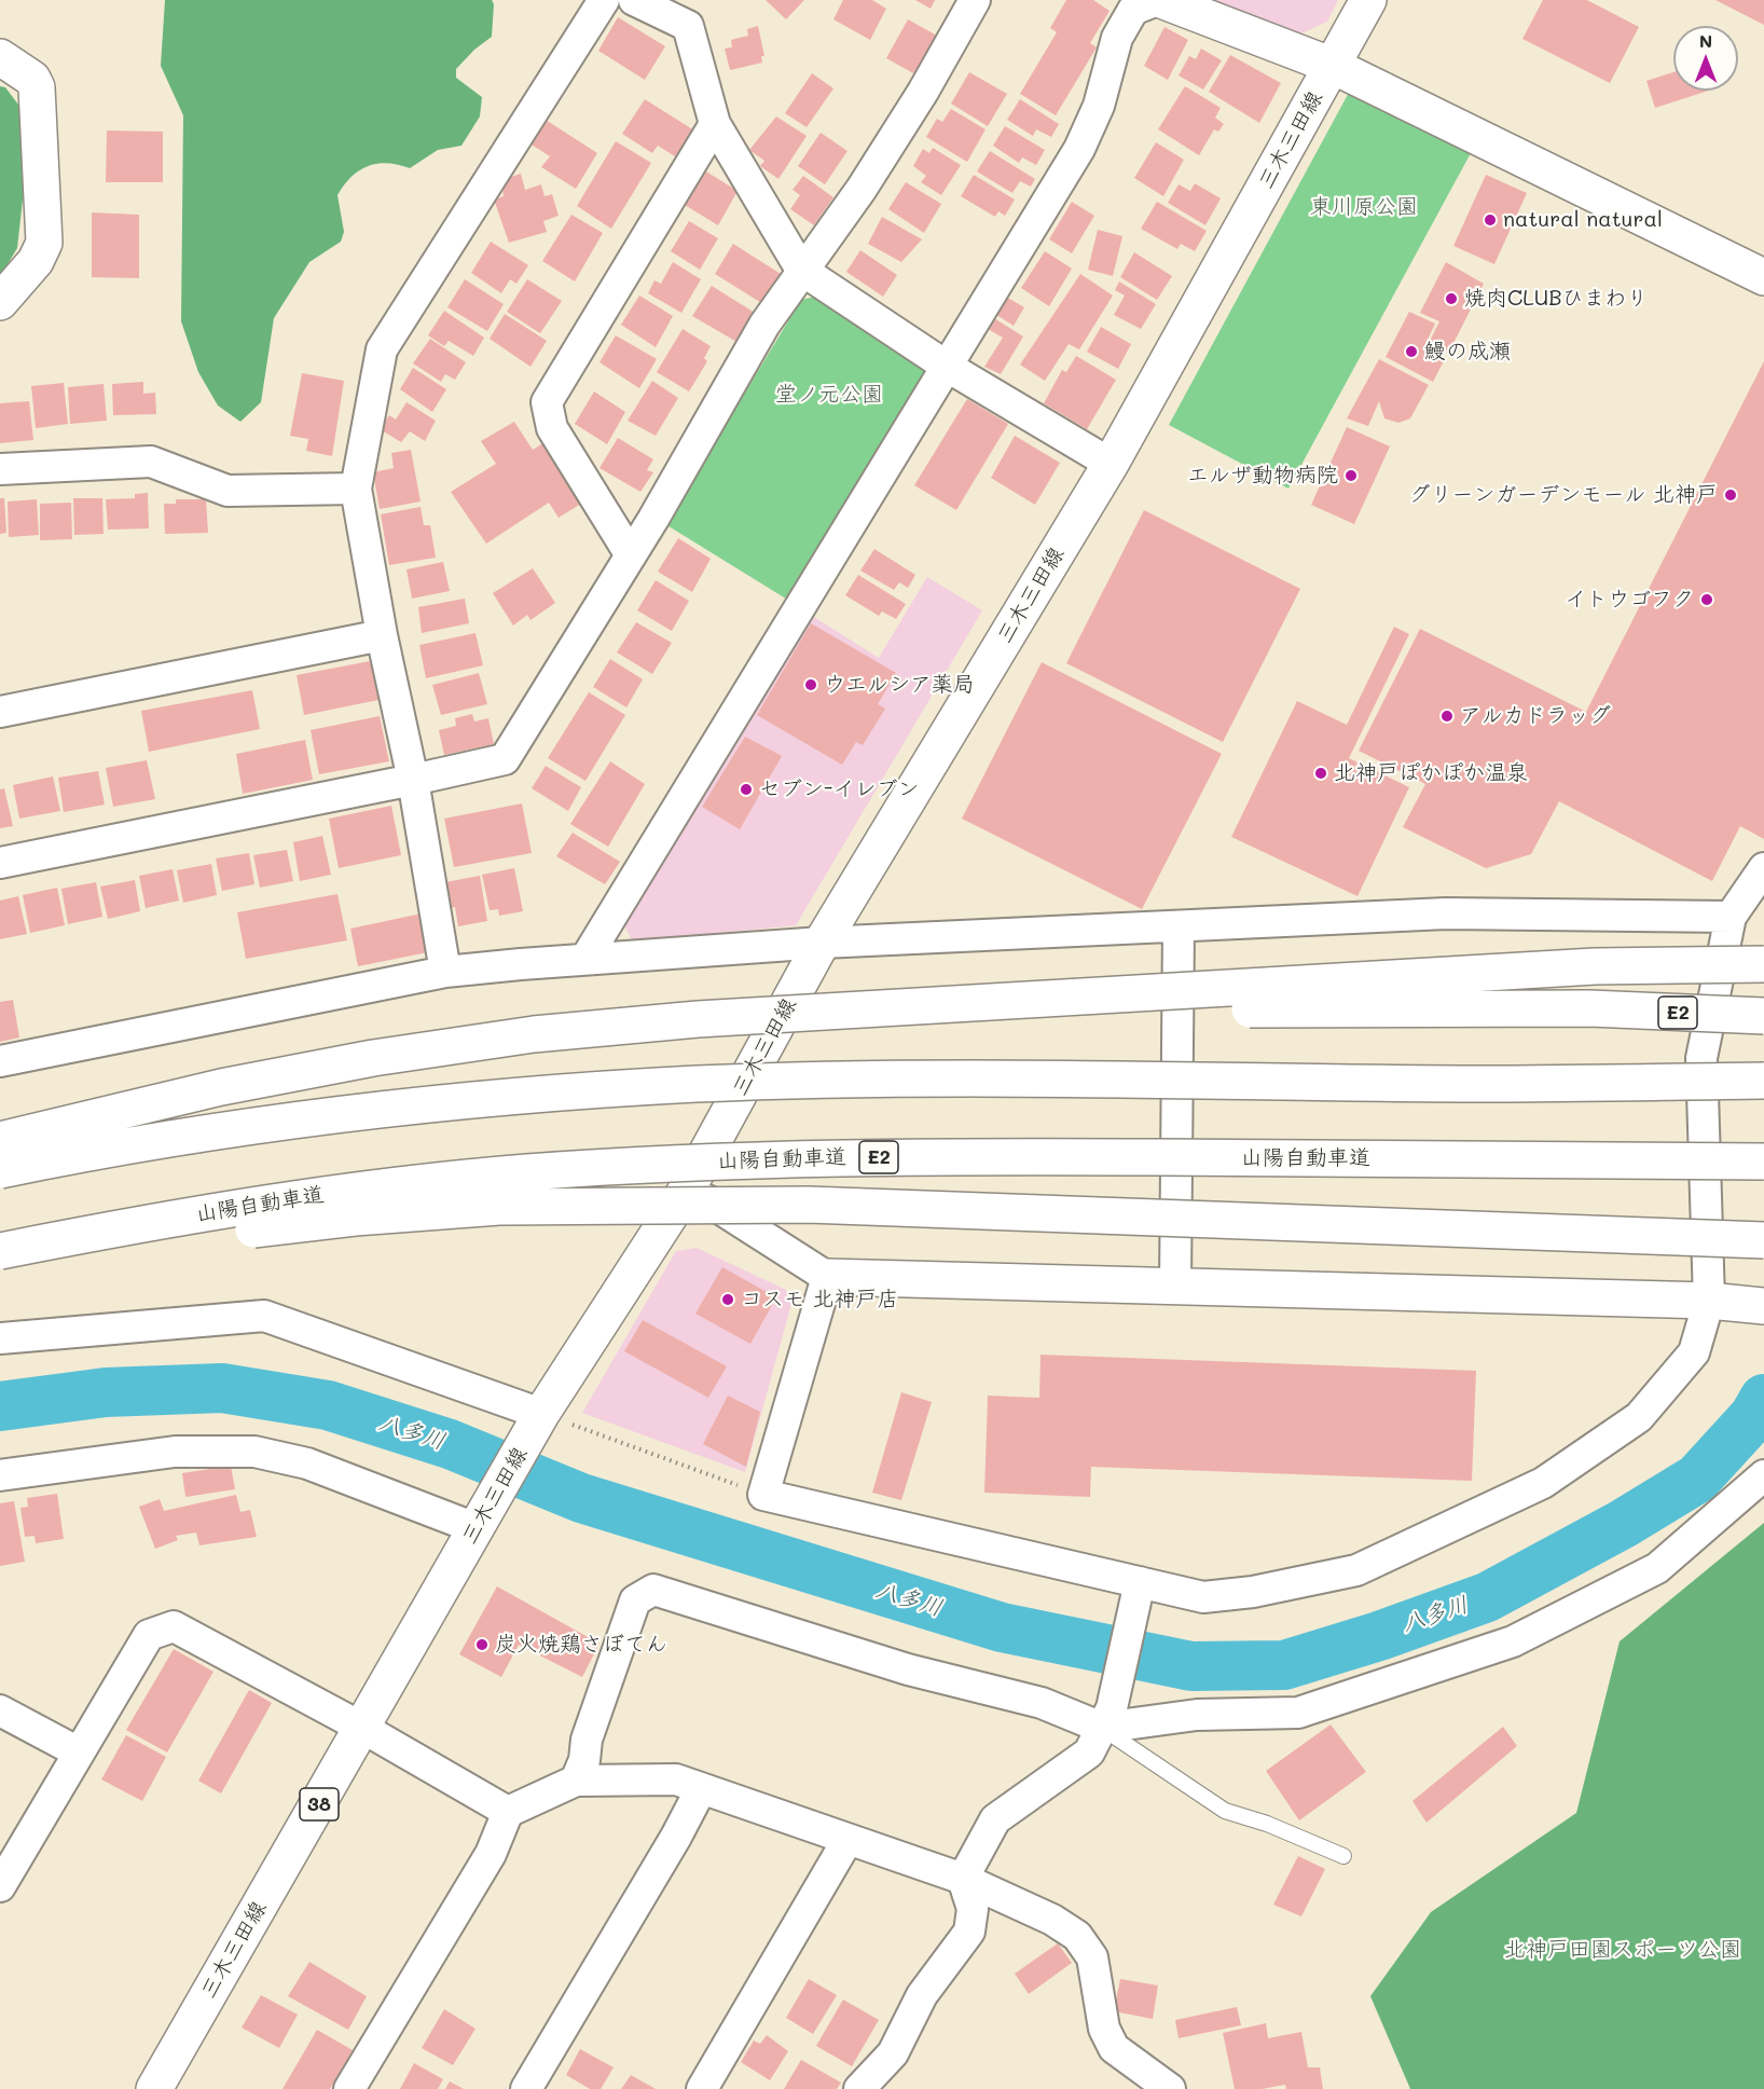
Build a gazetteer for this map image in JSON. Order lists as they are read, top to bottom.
{
  "streets": {
    "main road": [
      "三木三田線",
      "E2",
      "山陽自動車道",
      "38"
    ]
  },
  "water": ["八多川"],
  "parks": ["東川原公園", "堂ノ元公園", "北神戸田園スポーツ公園"],
  "places": [
    "natural natural",
    "焼肉CLUBひまわり",
    "鰻の成瀬",
    "エルザ動物病院",
    "グリーンガーデンモール 北神戸",
    "イトウゴフク",
    "ウエルシア薬局",
    "アルカドラッグ",
    "北神戸ぽかぽか温泉",
    "セブン-イレブン",
    "コスモ 北神戸店",
    "炭火焼鶏さぼてん"
  ],
  "north": "top"
}
